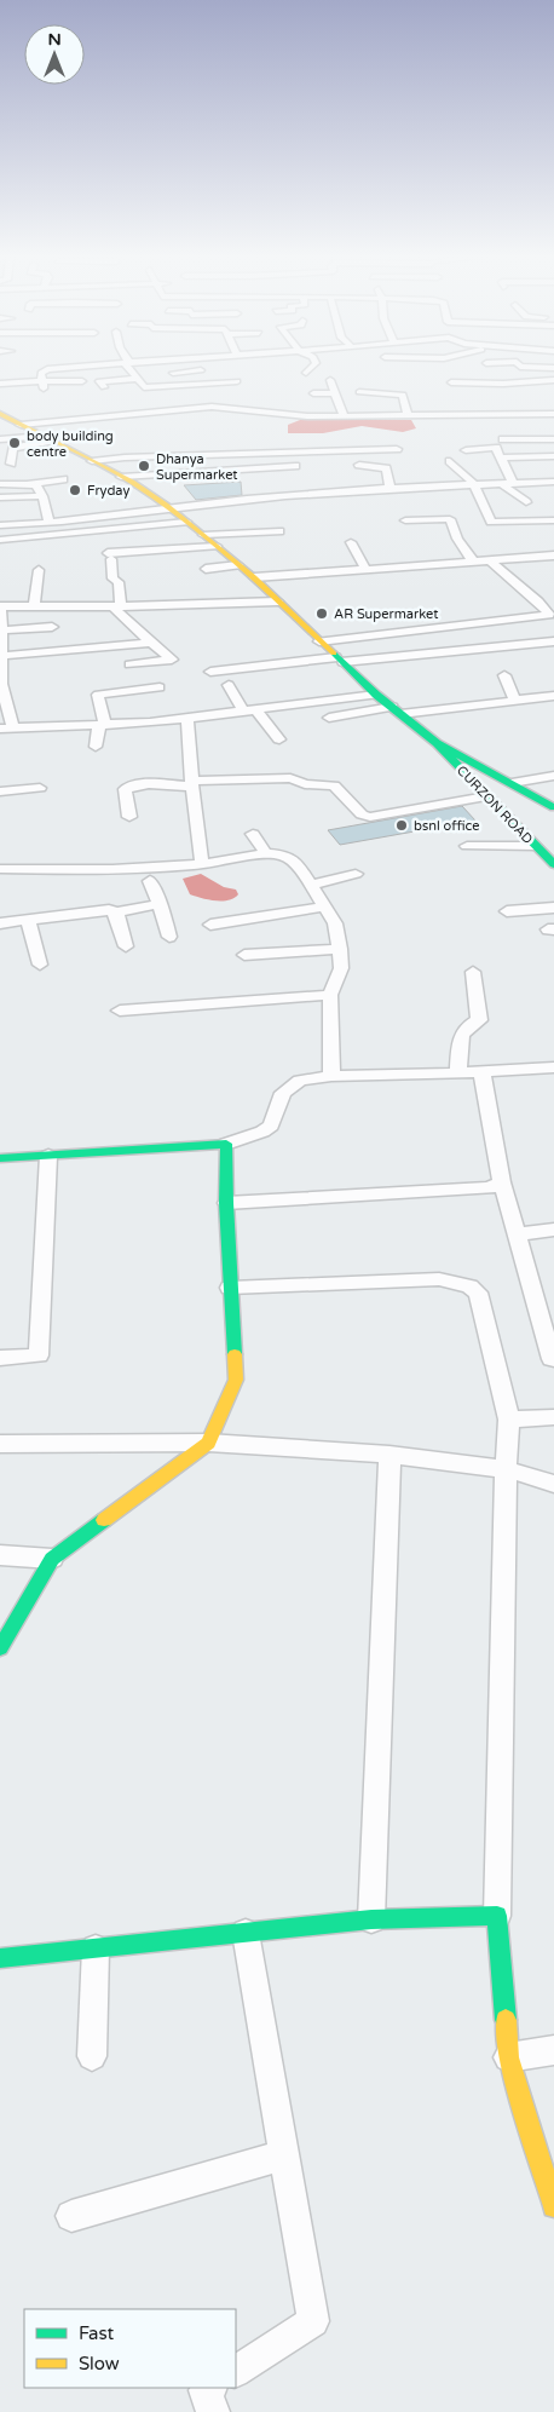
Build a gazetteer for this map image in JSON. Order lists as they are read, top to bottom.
{
  "streets": {
    "main road": ["CURZON ROAD"]
  },
  "places": [
    "body building centre",
    "Dhanya Supermarket",
    "Fryday",
    "AR Supermarket",
    "bsnl office"
  ],
  "legend": ["Fast", "Slow"],
  "north": "top"
}
